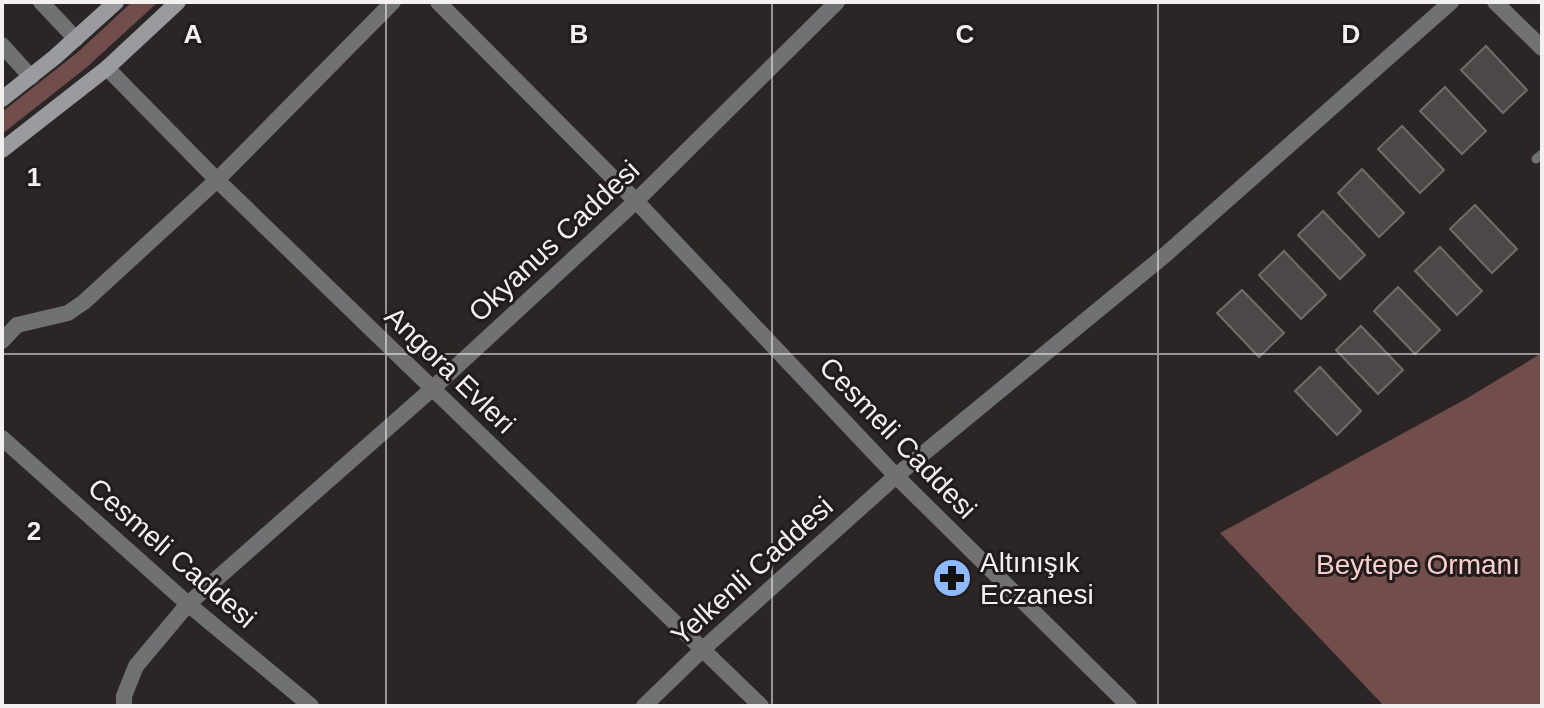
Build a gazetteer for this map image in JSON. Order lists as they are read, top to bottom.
{
  "streets": {
    "street": [
      "Okyanus Caddesi",
      "Angora Evleri",
      "Cesmeli Caddesi",
      "Yelkenli Caddesi"
    ]
  },
  "crossings": [
    ["Okyanus Caddesi", "Angora Evleri"],
    ["Okyanus Caddesi", "Cesmeli Caddesi"],
    ["Angora Evleri", "Yelkenli Caddesi"],
    ["Cesmeli Caddesi", "Yelkenli Caddesi"]
  ],
  "parks": ["Beytepe Ormanı"],
  "places": {
    "pharmacy": ["Altınışık Eczanesi"]
  },
  "grid": {
    "columns": [
      "A",
      "B",
      "C",
      "D"
    ],
    "rows": ["1", "2"]
  }
}
